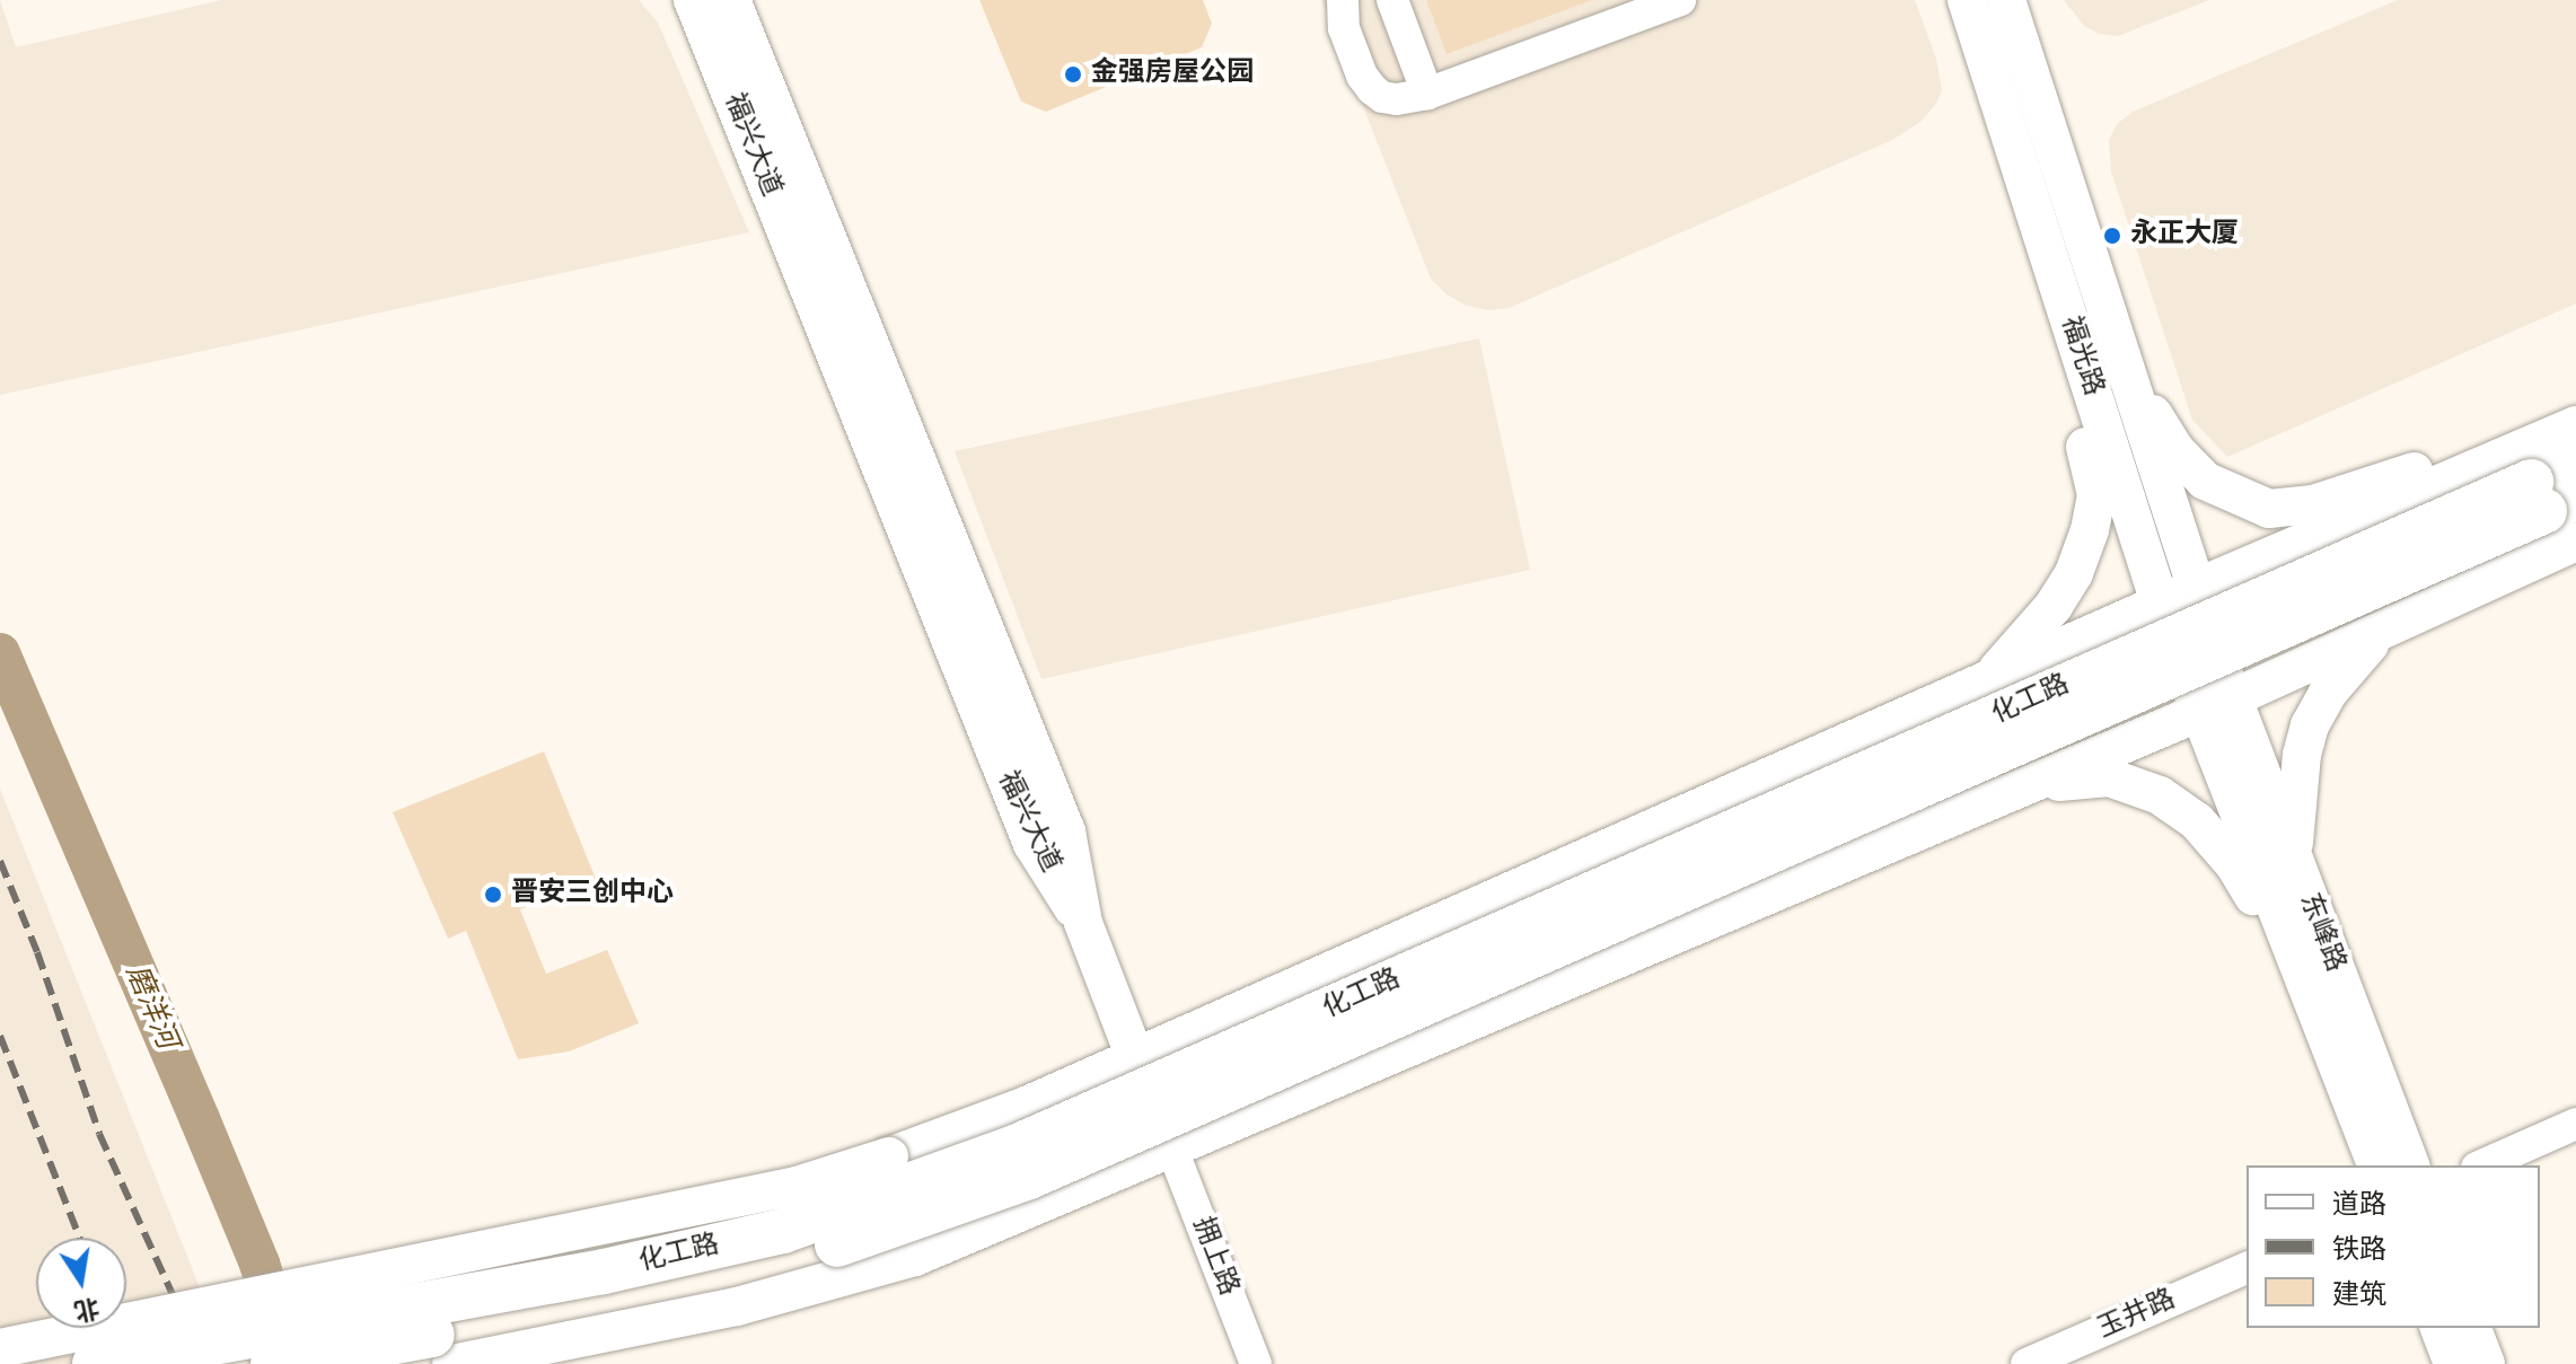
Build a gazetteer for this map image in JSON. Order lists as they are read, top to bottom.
{
  "streets": {
    "highway": ["化工路"],
    "main road": ["福兴大道", "福光路", "东峰路"],
    "street": ["拥上路", "玉井路"]
  },
  "crossings": [
    ["福光路", "东峰路"]
  ],
  "water": ["磨洋河"],
  "places": ["金强房屋公园", "永正大厦", "晋安三创中心"],
  "legend": ["道路", "铁路", "建筑"],
  "north": "bottom"
}
